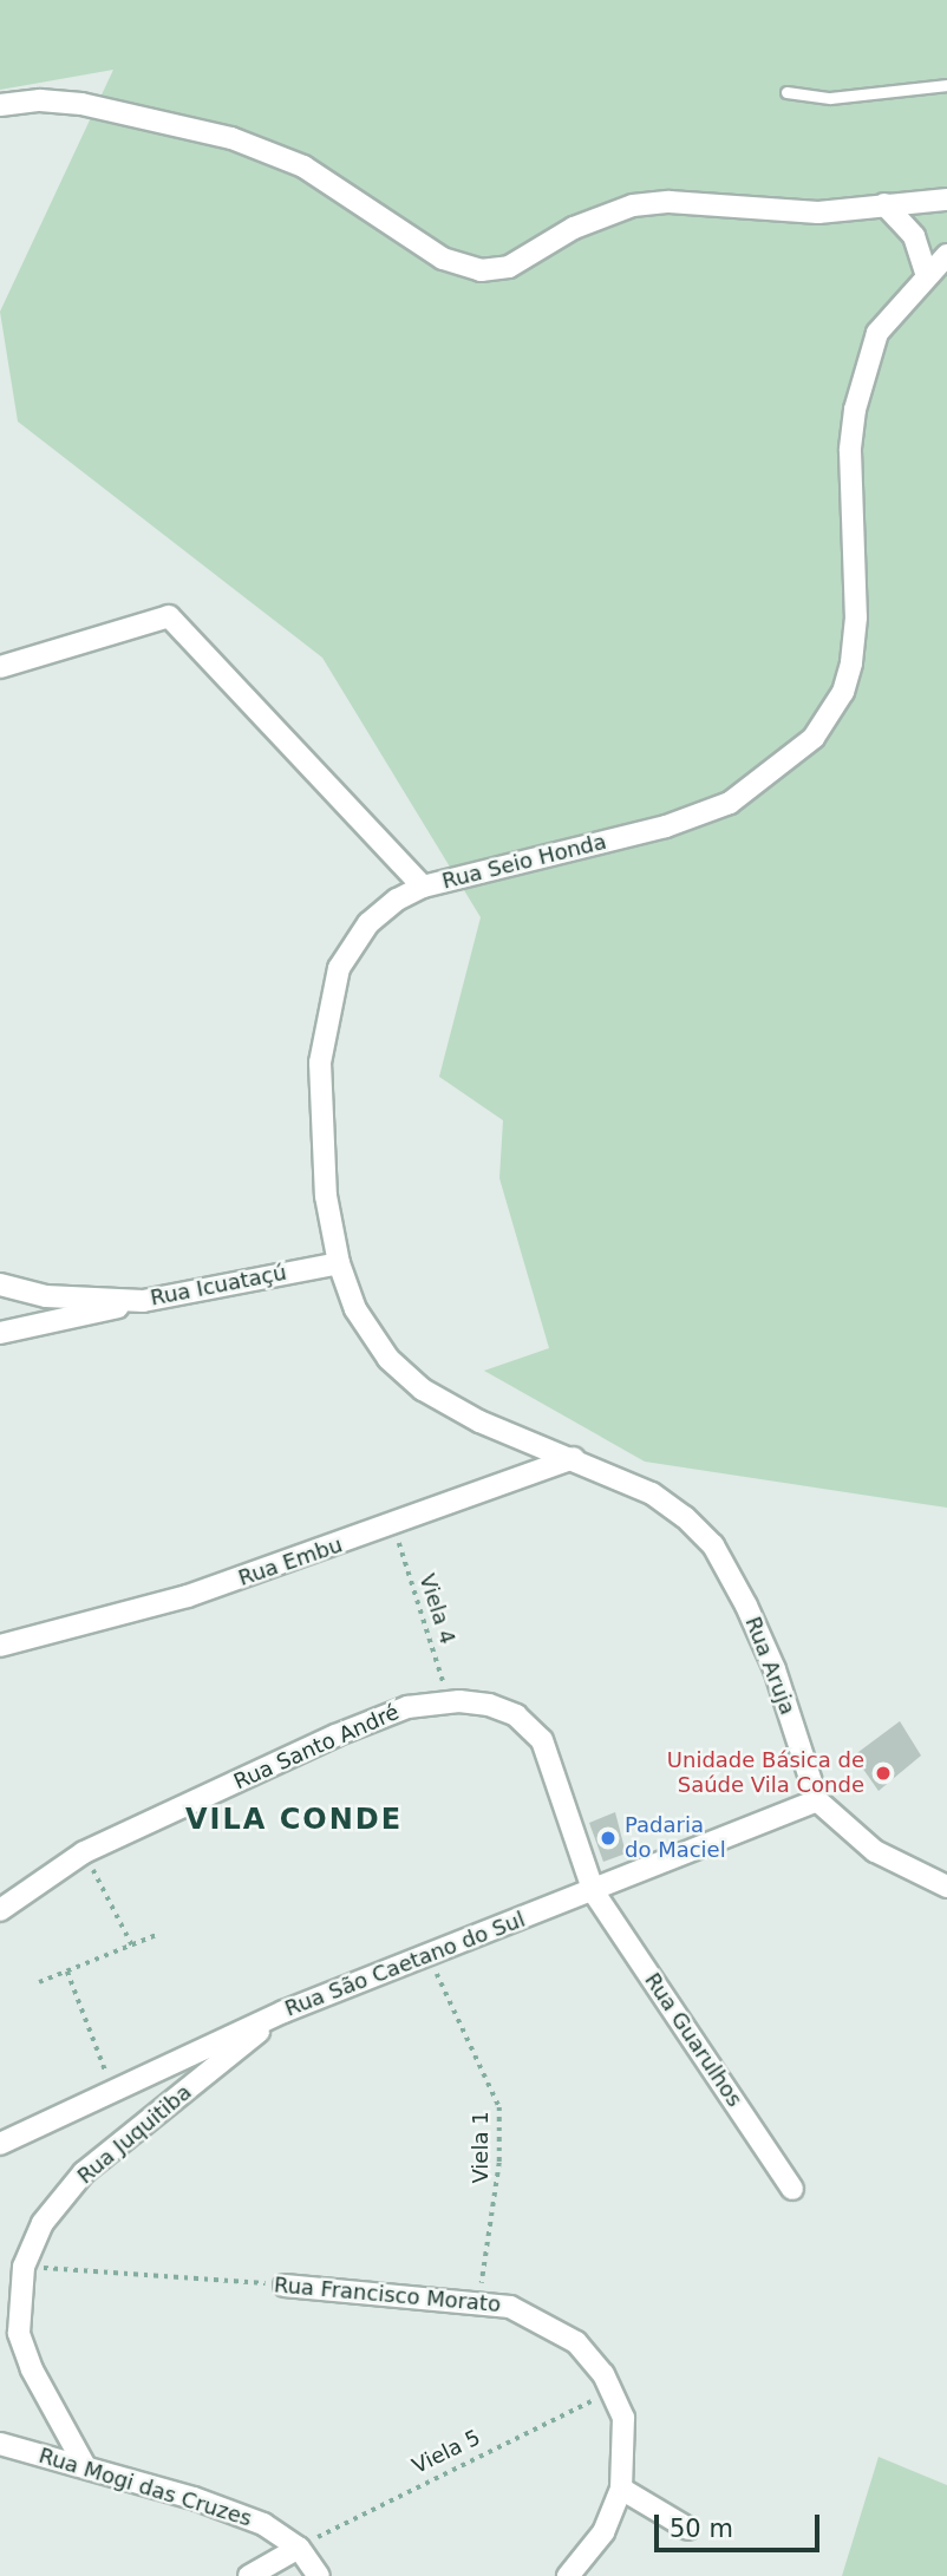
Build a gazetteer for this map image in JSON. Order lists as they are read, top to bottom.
{
  "streets": {
    "street": [
      "Rua Seio Honda",
      "Rua Icuataçú",
      "Rua Embu",
      "Rua Aruja",
      "Rua Santo André",
      "Rua São Caetano do Sul",
      "Rua Guarulhos",
      "Rua Juquitiba",
      "Rua Francisco Morato",
      "Rua Mogi das Cruzes"
    ],
    "path": ["Viela 4", "Viela 1", "Viela 5"]
  },
  "crossings": [
    ["Rua Seio Honda", "Rua Icuataçú"],
    ["Rua Seio Honda", "Rua Embu"],
    ["Rua Seio Honda", "Rua Aruja"],
    ["Rua Embu", "Viela 4"],
    ["Rua Embu", "Rua Aruja"],
    ["Viela 4", "Rua Santo André"],
    ["Rua Aruja", "Rua São Caetano do Sul"],
    ["Rua Santo André", "Rua São Caetano do Sul"],
    ["Rua Santo André", "Rua Guarulhos"],
    ["Rua São Caetano do Sul", "Rua Guarulhos"],
    ["Rua São Caetano do Sul", "Rua Juquitiba"],
    ["Rua São Caetano do Sul", "Viela 1"],
    ["Rua Juquitiba", "Rua Francisco Morato"],
    ["Rua Juquitiba", "Rua Mogi das Cruzes"],
    ["Viela 1", "Rua Francisco Morato"],
    ["Rua Francisco Morato", "Viela 5"],
    ["Viela 5", "Rua Mogi das Cruzes"]
  ],
  "districts": ["VILA CONDE"],
  "places": ["Unidade Básica de Saúde Vila Conde", "Padaria do Maciel"],
  "scale_bar": "50 m"
}
